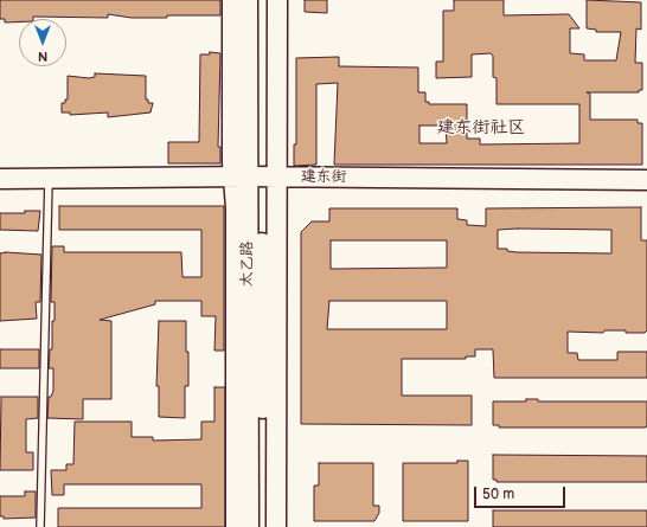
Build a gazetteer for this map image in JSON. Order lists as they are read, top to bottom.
{
  "streets": {
    "main road": ["建东街", "太乙路"]
  },
  "crossings": [
    ["建东街", "太乙路"]
  ],
  "districts": ["建东街社区"],
  "scale_bar": "50 m",
  "north": "bottom"
}
